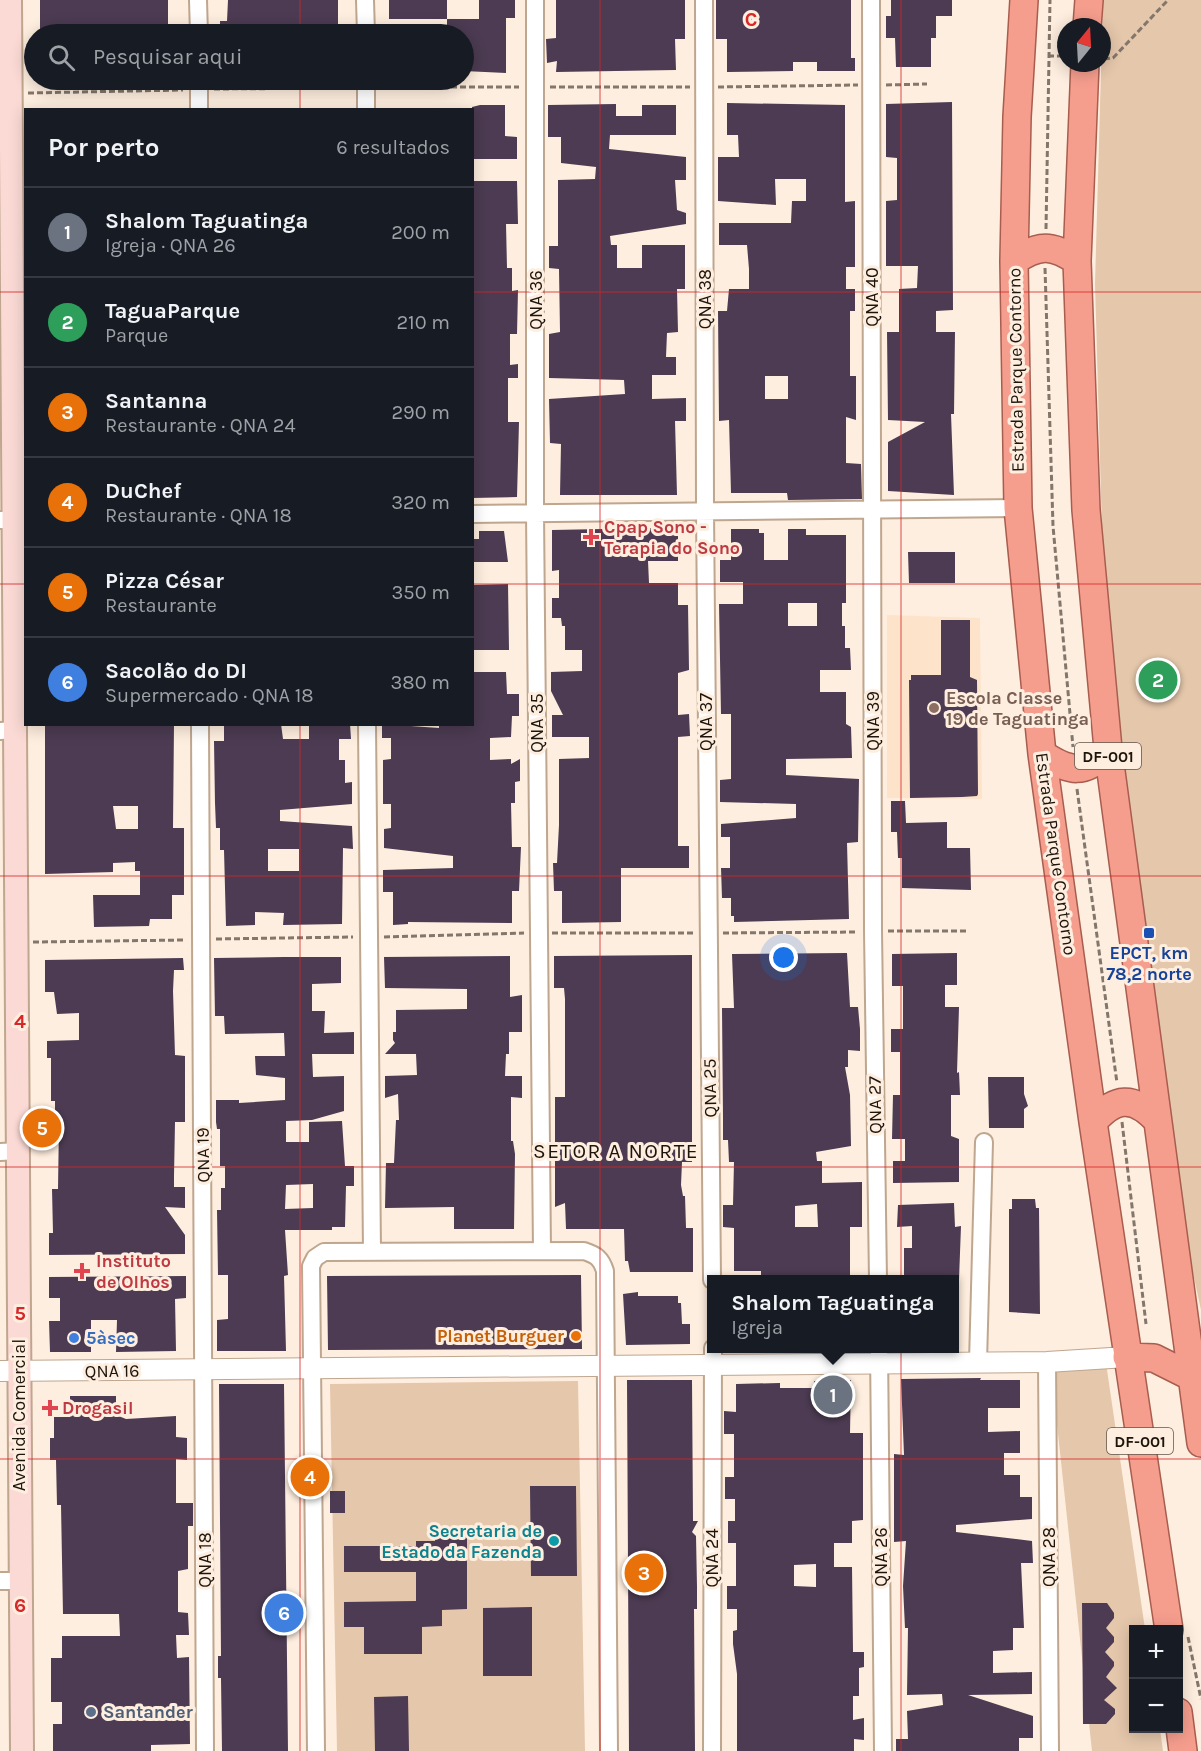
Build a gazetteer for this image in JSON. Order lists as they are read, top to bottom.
{
  "streets": {
    "highway": ["Estrada Parque Contorno", "DF-001"],
    "main road": ["Avenida Comercial"],
    "street": [
      "QNA 40",
      "QNA 38",
      "QNA 36",
      "QNA 39",
      "QNA 37",
      "QNA 35",
      "QNA 25",
      "QNA 27",
      "QNA 19",
      "QNA 16",
      "QNA 26",
      "QNA 28",
      "QNA 24",
      "QNA 18"
    ]
  },
  "crossings": [
    ["QNA 40", "QNA 39"],
    ["QNA 38", "QNA 37"],
    ["QNA 36", "QNA 35"],
    ["Estrada Parque Contorno", "QNA 16"],
    ["QNA 39", "QNA 27"],
    ["QNA 37", "QNA 25"],
    ["QNA 19", "QNA 16"],
    ["QNA 19", "QNA 18"],
    ["QNA 16", "Avenida Comercial"],
    ["QNA 16", "QNA 26"],
    ["QNA 16", "QNA 28"],
    ["QNA 16", "QNA 24"],
    ["QNA 16", "QNA 18"]
  ],
  "districts": ["SETOR A NORTE"],
  "places": {
    "health": ["Cpap Sono - Terapia do Sono", "Instituto de Olhos", "Drogasil"],
    "other": [
      "Escola Classe 19 de Taguatinga",
      "Planet Burguer",
      "5àsec",
      "Secretaria de Estado da Fazenda",
      "Santander"
    ],
    "transit": ["EPCT, km 78,2 norte"]
  },
  "north": "top",
  "page": {
    "search": "Pesquisar aqui",
    "heading": ["Por perto", "6 resultados"],
    "list": [
      {
        "mark": "1",
        "name": "Shalom Taguatinga",
        "note": "Igreja · QNA 26",
        "value": "200 m"
      },
      {
        "mark": "2",
        "name": "TaguaParque",
        "note": "Parque",
        "value": "210 m"
      },
      {
        "mark": "3",
        "name": "Santanna",
        "note": "Restaurante · QNA 24",
        "value": "290 m"
      },
      {
        "mark": "4",
        "name": "DuChef",
        "note": "Restaurante · QNA 18",
        "value": "320 m"
      },
      {
        "mark": "5",
        "name": "Pizza César",
        "note": "Restaurante",
        "value": "350 m"
      },
      {
        "mark": "6",
        "name": "Sacolão do DI",
        "note": "Supermercado · QNA 18",
        "value": "380 m"
      }
    ],
    "pins": [
      "2",
      "5",
      "1",
      "4",
      "3",
      "6"
    ],
    "popup": ["Shalom Taguatinga", "Igreja"],
    "map_buttons": ["+", "−"]
  },
  "grid": {
    "columns": ["C"],
    "rows": ["4", "5", "6"]
  }
}
